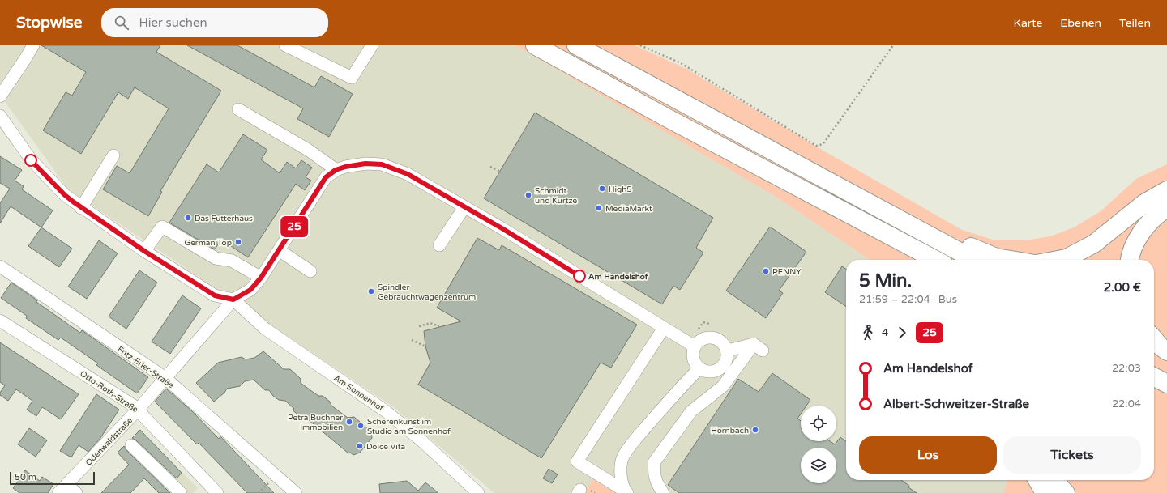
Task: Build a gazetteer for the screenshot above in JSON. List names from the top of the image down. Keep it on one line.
{"streets":{"street":["Fritz-Erler-Straße","Otto-Roth-Straße","Am Sonnenhof","Odenwaldstraße"]},"crossings":[["Fritz-Erler-Straße","Odenwaldstraße"],["Otto-Roth-Straße","Odenwaldstraße"],["Am Sonnenhof","Odenwaldstraße"]],"places":["High5","Schmidt und Kurtze","MediaMarkt","Das Futterhaus","German Top","PENNY","Am Handelshof","Spindler Gebrauchtwagenzentrum","Petra Buchner Immobilien","Scherenkunst im Studio am Sonnenhof","Hornbach","Dolce Vita"],"lines":["bus line 25"],"scale_bar":"50 m","page":{"header":"Stopwise","search":"Hier suchen","nav":["Karte","Ebenen","Teilen"],"on_map":"25","heading":["5 Min.","21:59 – 22:04 · Bus","2.00 €"],"legs":["4","25"],"list":[{"name":"Am Handelshof","value":"22:03"},{"name":"Albert-Schweitzer-Straße","value":"22:04"}],"buttons":["Los","Tickets"],"scale":"50 m"}}
